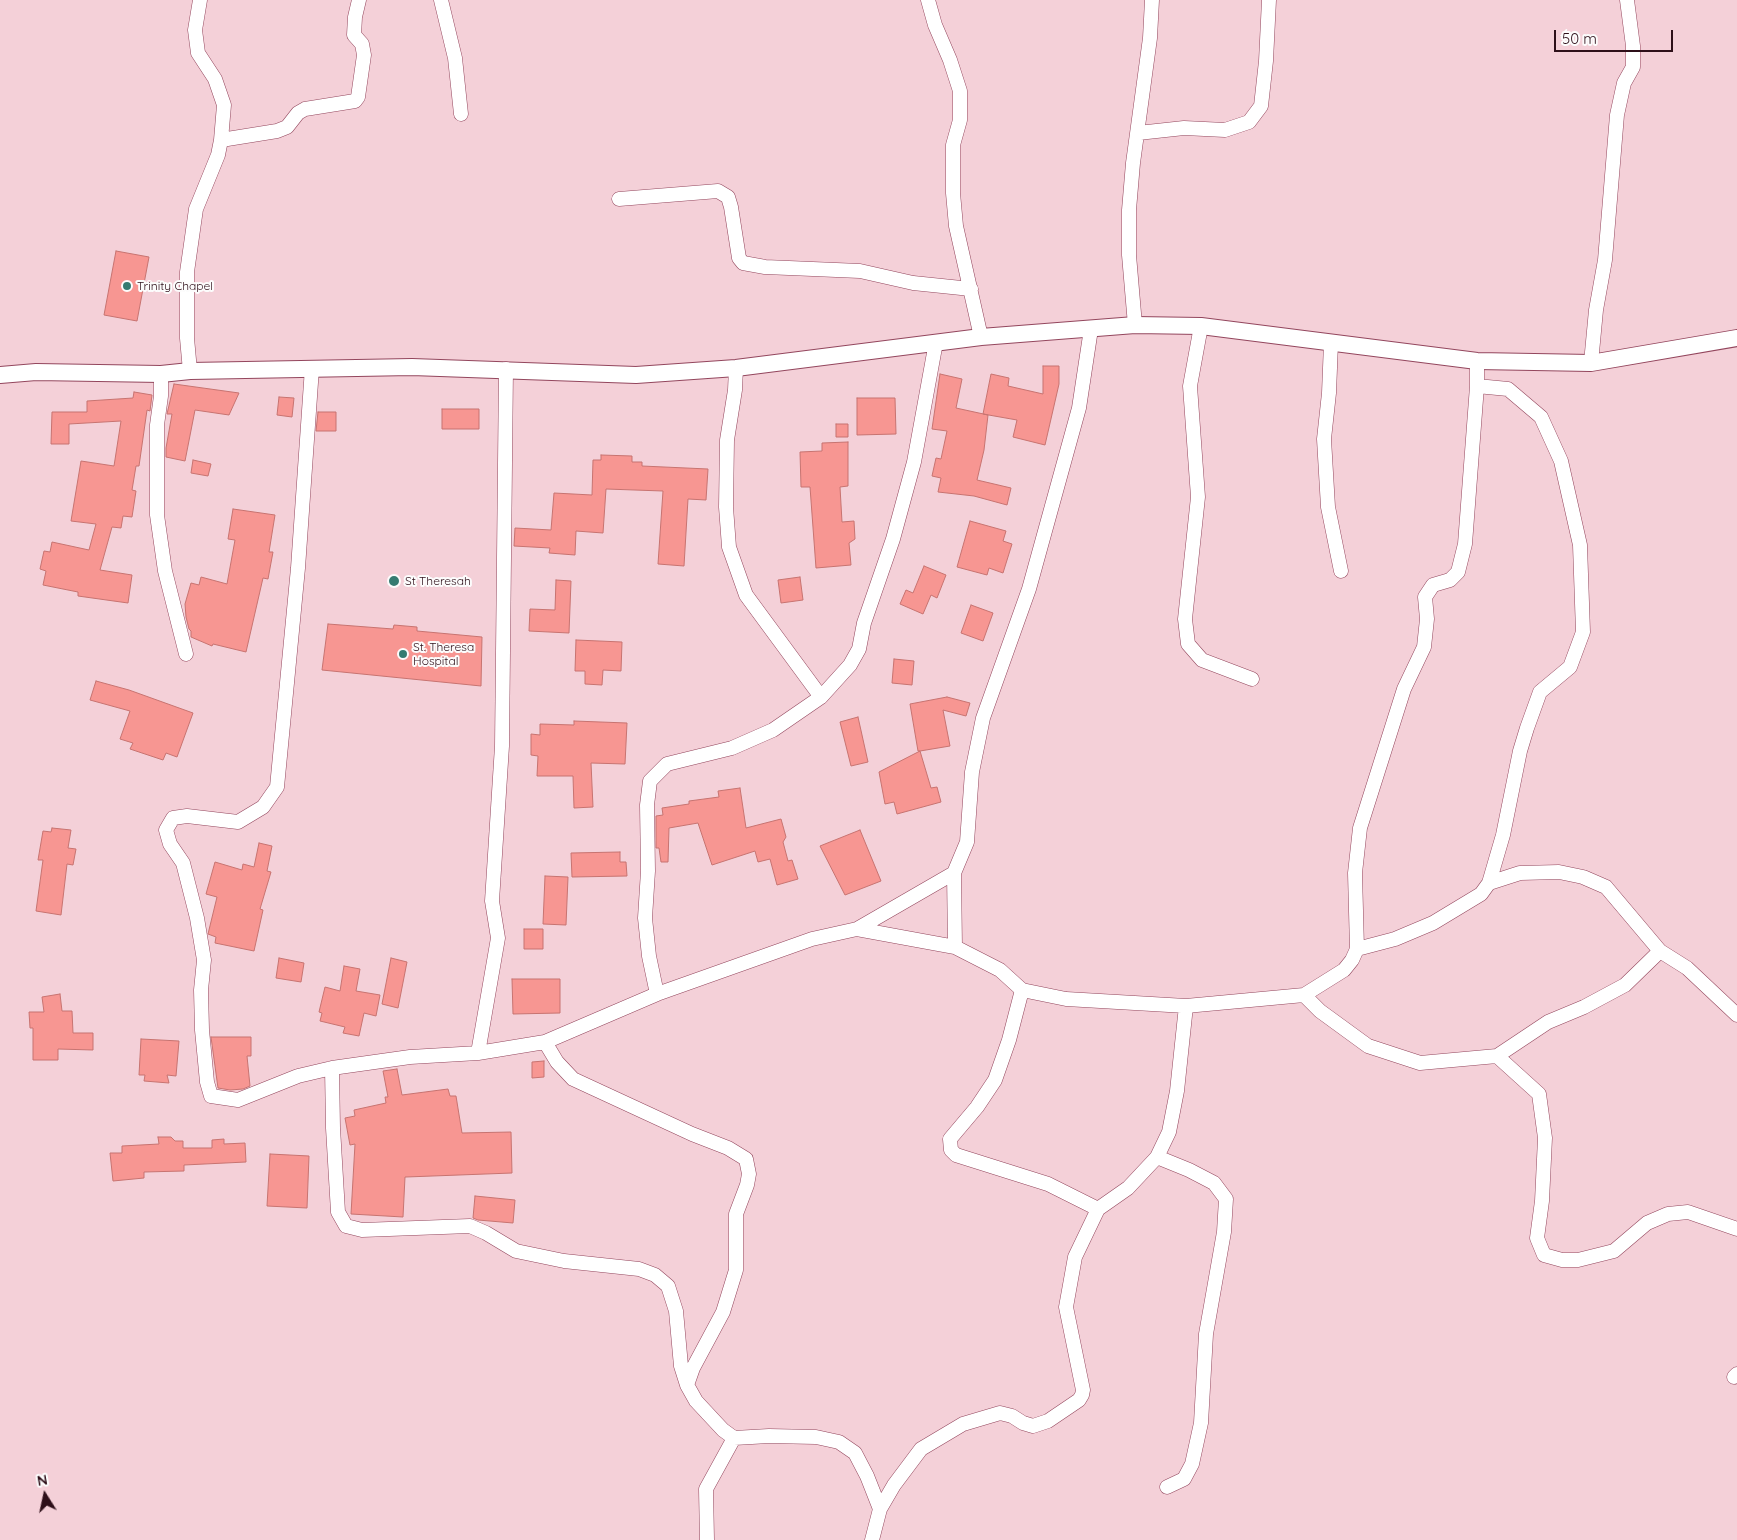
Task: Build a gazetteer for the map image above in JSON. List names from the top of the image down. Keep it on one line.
{"places":["Trinity Chapel","St Theresah","St. Theresa Hospital"],"scale_bar":"50 m","north":"top"}
